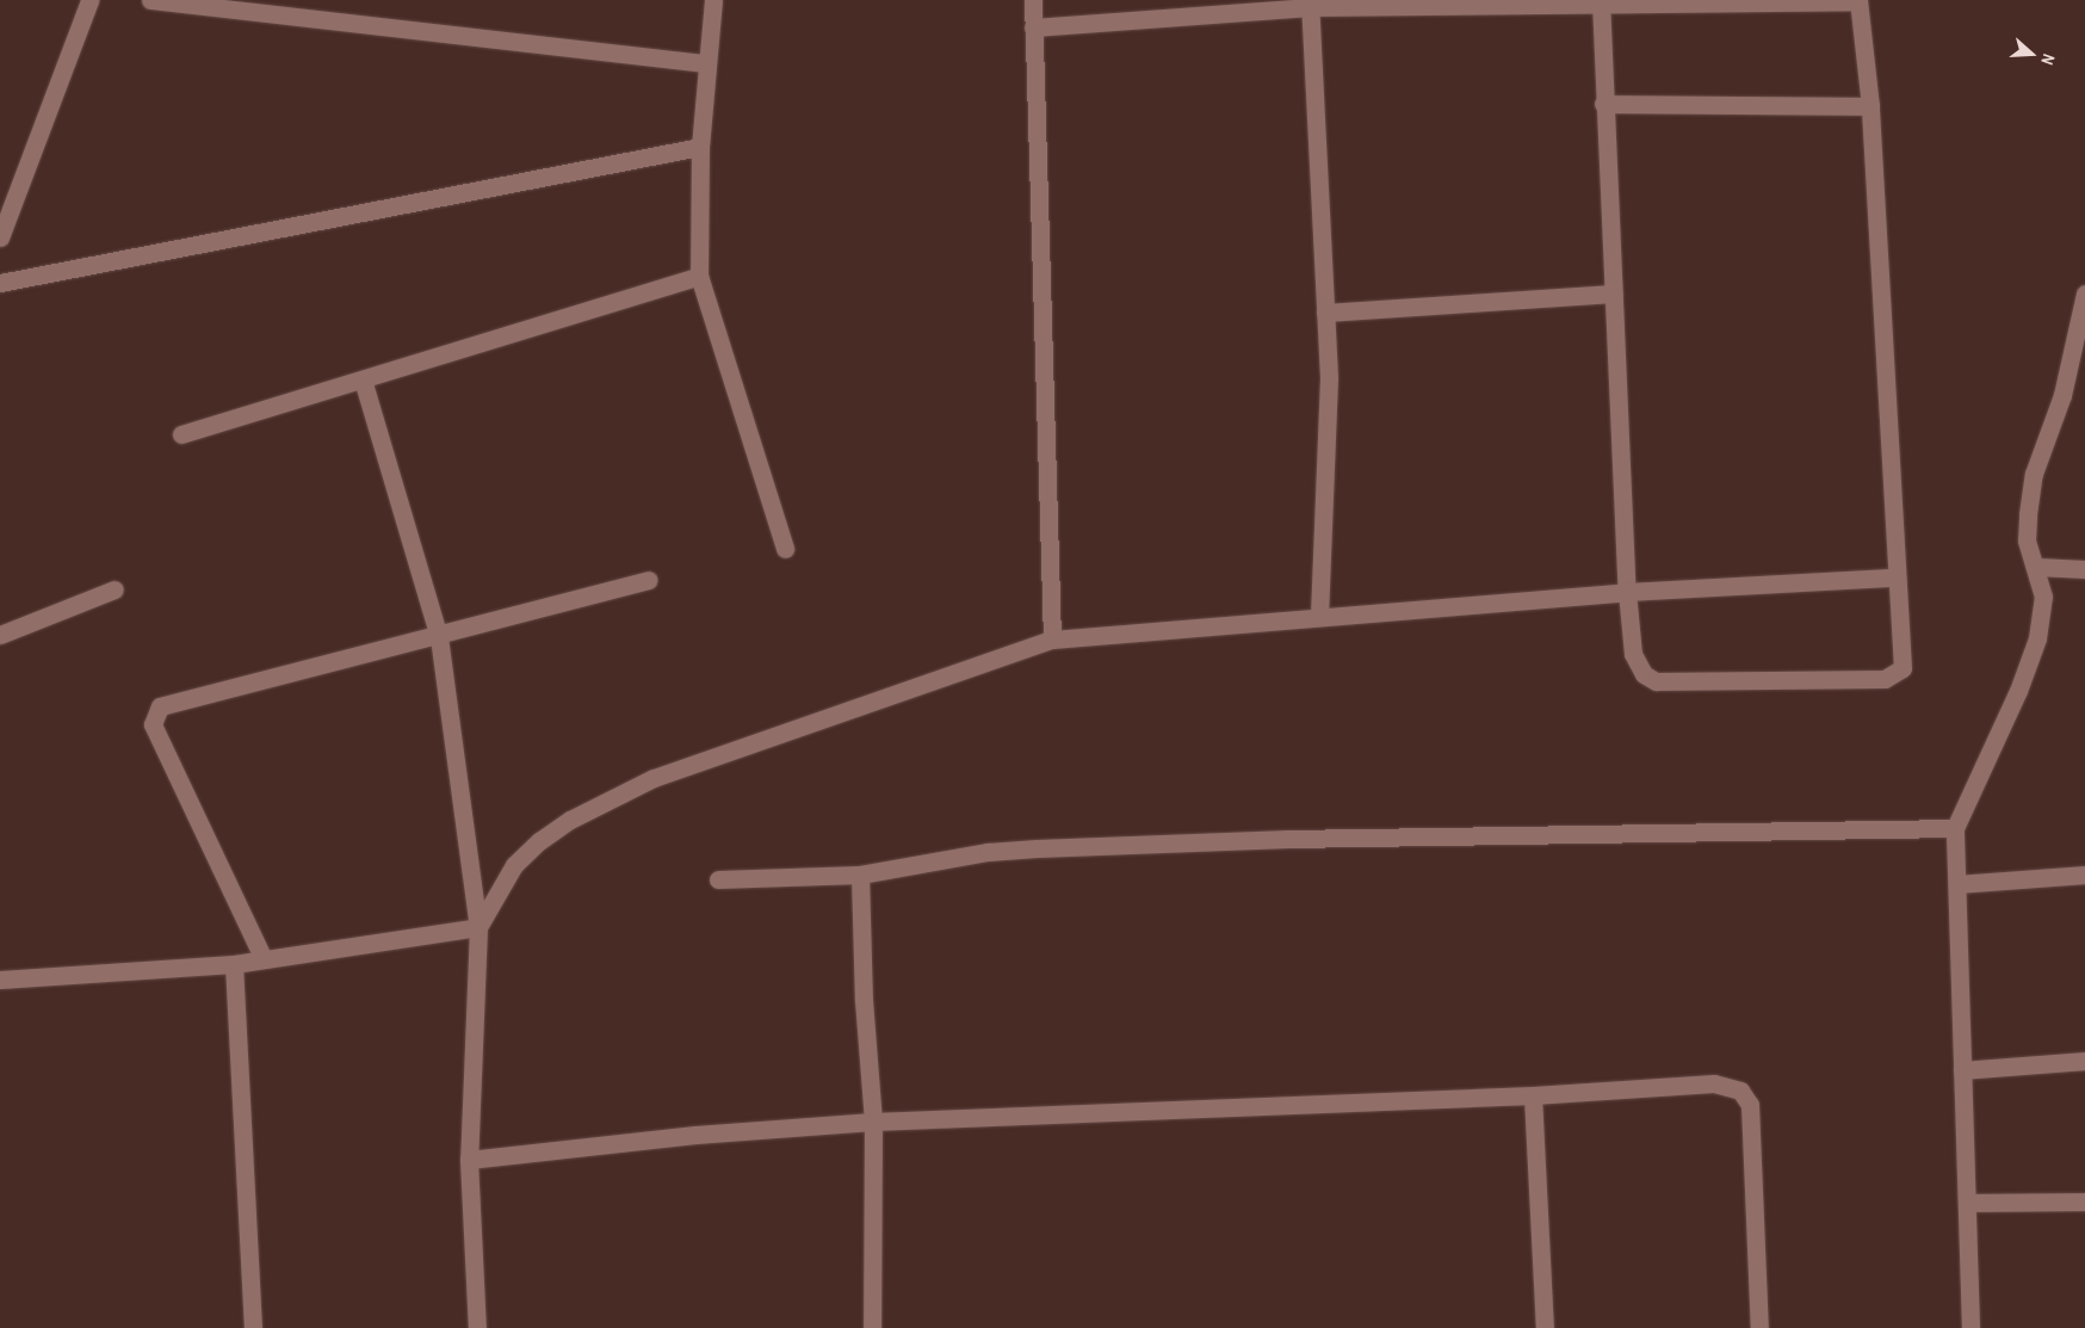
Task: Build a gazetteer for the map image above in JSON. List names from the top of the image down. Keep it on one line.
{"north":"right"}
